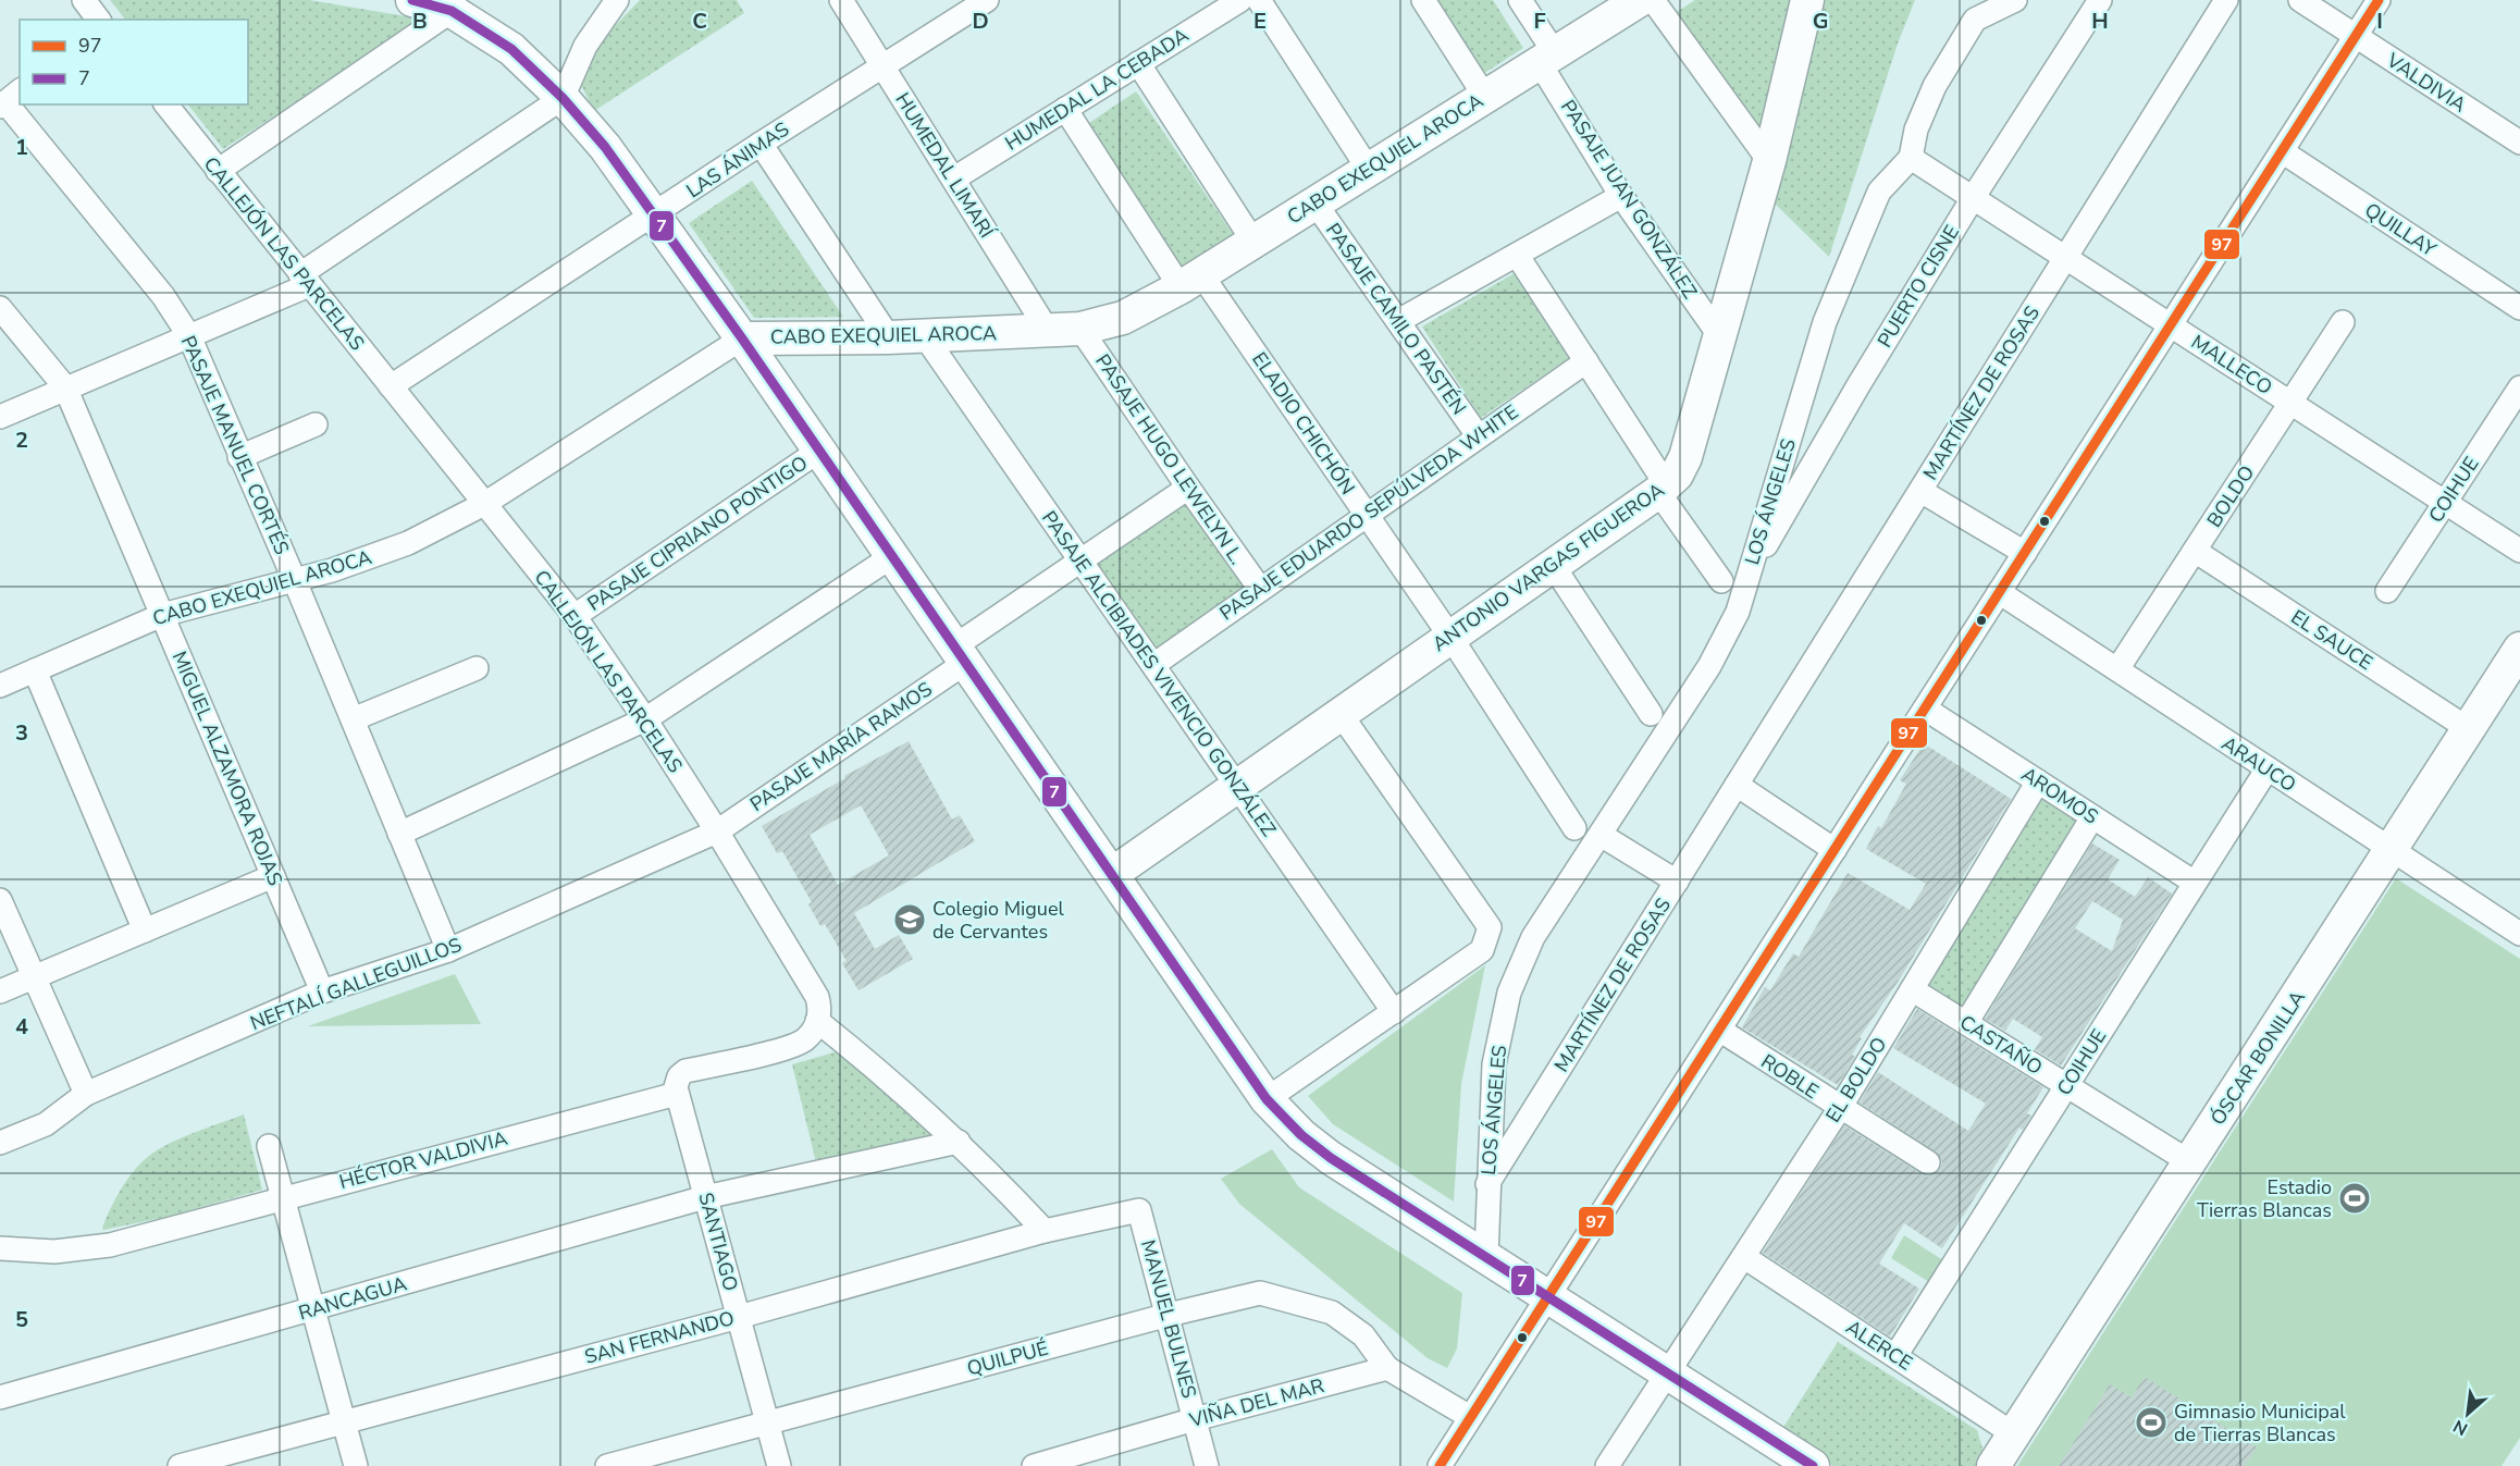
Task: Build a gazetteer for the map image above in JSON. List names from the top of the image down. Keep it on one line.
{"streets":{"street":["VALDIVIA","HUMEDAL LA CEBADA","CABO EXEQUIEL AROCA","LAS ÁNIMAS","HUMEDAL LIMARÍ","PASAJE JUAN GONZÁLEZ","QUILLAY","CALLEJÓN LAS PARCELAS","PUERTO CISNE","PASAJE CAMILO PASTÉN","MALLECO","MARTÍNEZ DE ROSAS","ELADIO CHICHÓN","PASAJE MANUEL CORTÉS","PASAJE HUGO LEWELYN L.","COIHUE","BOLDO","LOS ÁNGELES","PASAJE EDUARDO SEPÚLVEDA WHITE","PASAJE CIPRIANO PONTIGO","ANTONIO VARGAS FIGUEROA","EL SAUCE","PASAJE ALCIBIADES VIVENCIO GONZÁLEZ","PASAJE MARÍA RAMOS","ARAUCO","MIGUEL ALZAMORA ROJAS","AROMOS","NEFTALÍ GALLEGUILLOS","CASTAÑO","ÓSCAR BONILLA","ROBLE","EL BOLDO","HÉCTOR VALDIVIA","SANTIAGO","RANCAGUA","MANUEL BULNES","SAN FERNANDO","ALERCE","QUILPUÉ","VIÑA DEL MAR"]},"crossings":[["HUMEDAL LA CEBADA","HUMEDAL LIMARÍ"],["HUMEDAL LA CEBADA","ELADIO CHICHÓN"],["CABO EXEQUIEL AROCA","HUMEDAL LIMARÍ"],["CABO EXEQUIEL AROCA","PASAJE JUAN GONZÁLEZ"],["CABO EXEQUIEL AROCA","CALLEJÓN LAS PARCELAS"],["CABO EXEQUIEL AROCA","PASAJE CAMILO PASTÉN"],["CABO EXEQUIEL AROCA","ELADIO CHICHÓN"],["CABO EXEQUIEL AROCA","PASAJE MANUEL CORTÉS"],["CABO EXEQUIEL AROCA","PASAJE HUGO LEWELYN L."],["CABO EXEQUIEL AROCA","PASAJE ALCIBIADES VIVENCIO GONZÁLEZ"],["CABO EXEQUIEL AROCA","MIGUEL ALZAMORA ROJAS"],["LAS ÁNIMAS","HUMEDAL LIMARÍ"],["LAS ÁNIMAS","CALLEJÓN LAS PARCELAS"],["PASAJE JUAN GONZÁLEZ","ANTONIO VARGAS FIGUEROA"],["CALLEJÓN LAS PARCELAS","PASAJE CIPRIANO PONTIGO"],["CALLEJÓN LAS PARCELAS","PASAJE MARÍA RAMOS"],["CALLEJÓN LAS PARCELAS","NEFTALÍ GALLEGUILLOS"],["PUERTO CISNE","MALLECO"],["PUERTO CISNE","LOS ÁNGELES"],["PASAJE CAMILO PASTÉN","PASAJE EDUARDO SEPÚLVEDA WHITE"],["MALLECO","MARTÍNEZ DE ROSAS"],["MALLECO","COIHUE"],["MALLECO","BOLDO"],["MALLECO","LOS ÁNGELES"],["MARTÍNEZ DE ROSAS","LOS ÁNGELES"],["ELADIO CHICHÓN","PASAJE EDUARDO SEPÚLVEDA WHITE"],["ELADIO CHICHÓN","ANTONIO VARGAS FIGUEROA"],["PASAJE MANUEL CORTÉS","NEFTALÍ GALLEGUILLOS"],["PASAJE HUGO LEWELYN L.","PASAJE EDUARDO SEPÚLVEDA WHITE"],["PASAJE HUGO LEWELYN L.","PASAJE MARÍA RAMOS"],["COIHUE","ARAUCO"],["COIHUE","AROMOS"],["COIHUE","CASTAÑO"],["COIHUE","ALERCE"],["BOLDO","EL SAUCE"],["BOLDO","ARAUCO"],["PASAJE EDUARDO SEPÚLVEDA WHITE","PASAJE ALCIBIADES VIVENCIO GONZÁLEZ"],["ANTONIO VARGAS FIGUEROA","PASAJE ALCIBIADES VIVENCIO GONZÁLEZ"],["EL SAUCE","ÓSCAR BONILLA"],["PASAJE ALCIBIADES VIVENCIO GONZÁLEZ","PASAJE MARÍA RAMOS"],["PASAJE MARÍA RAMOS","NEFTALÍ GALLEGUILLOS"],["ARAUCO","ÓSCAR BONILLA"],["MIGUEL ALZAMORA ROJAS","NEFTALÍ GALLEGUILLOS"],["AROMOS","EL BOLDO"],["CASTAÑO","ÓSCAR BONILLA"],["CASTAÑO","EL BOLDO"],["ÓSCAR BONILLA","ALERCE"],["ROBLE","EL BOLDO"],["EL BOLDO","ALERCE"],["HÉCTOR VALDIVIA","SANTIAGO"],["SANTIAGO","RANCAGUA"],["SANTIAGO","SAN FERNANDO"],["SANTIAGO","QUILPUÉ"],["MANUEL BULNES","SAN FERNANDO"],["MANUEL BULNES","QUILPUÉ"],["MANUEL BULNES","VIÑA DEL MAR"],["QUILPUÉ","VIÑA DEL MAR"]],"places":{"school or university":["Colegio Miguel de Cervantes"],"sports":["Estadio Tierras Blancas","Gimnasio Municipal de Tierras Blancas"]},"lines":["transit line 97","transit line 7"],"legend":["97","7"],"north":"bottom left","grid":{"columns":["B","C","D","E","F","G","H","I"],"rows":["1","2","3","4","5"]}}
